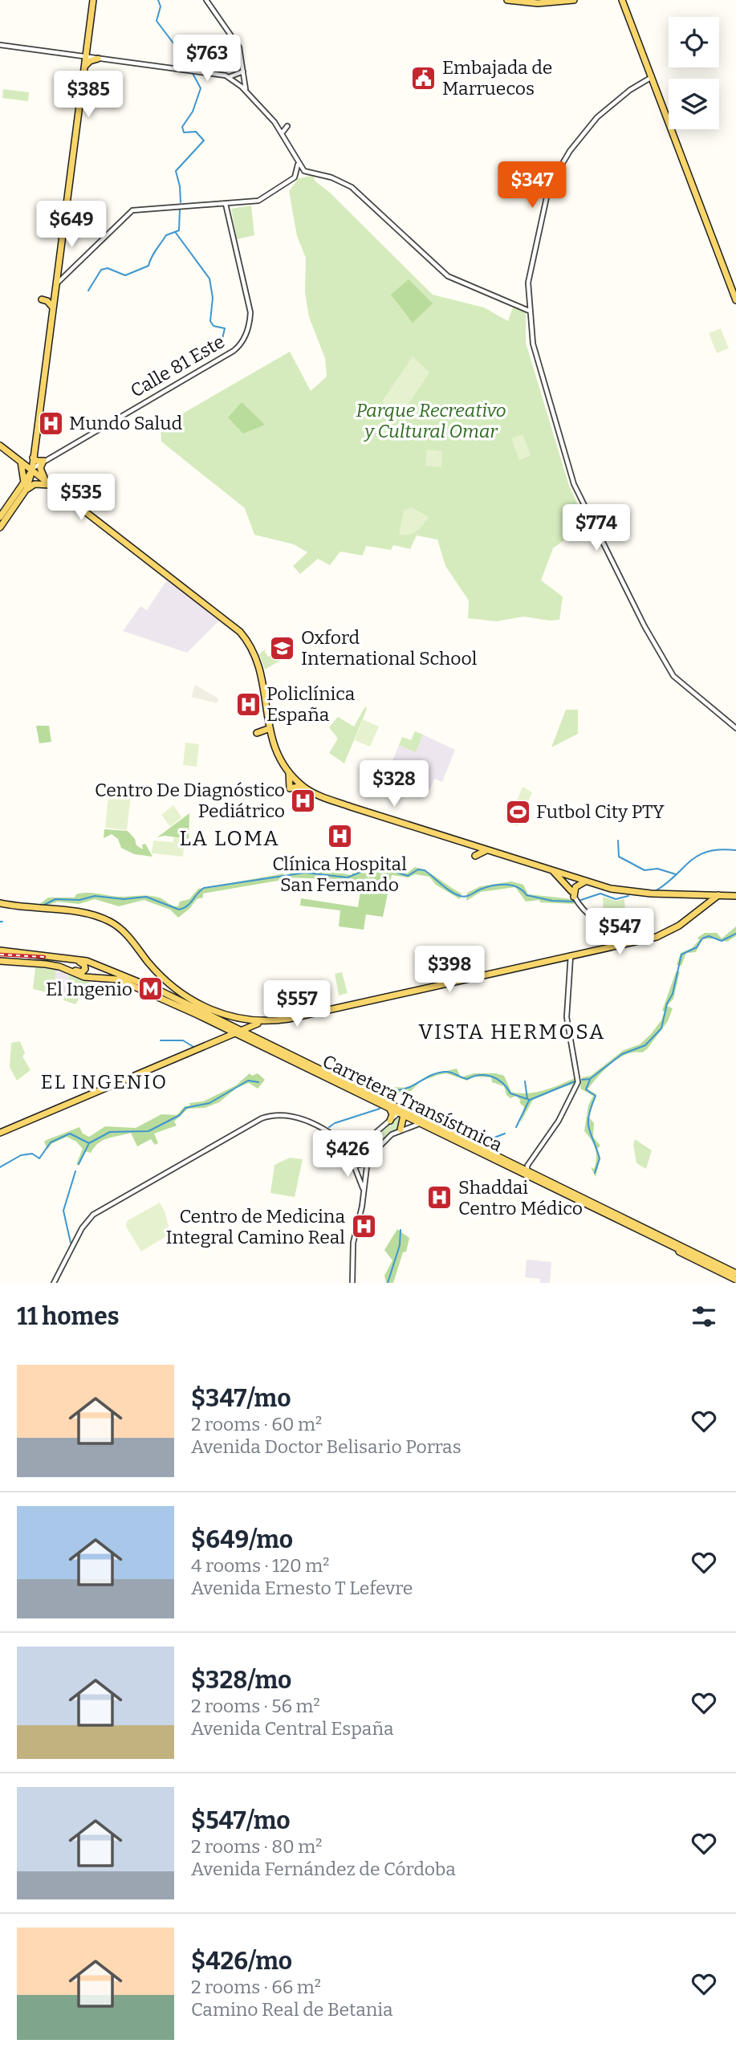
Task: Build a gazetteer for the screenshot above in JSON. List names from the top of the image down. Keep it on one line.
{"streets":{"main road":["Carretera Transístmica"],"street":["Calle 81 Este"]},"districts":["LA LOMA","VISTA HERMOSA","EL INGENIO"],"parks":["Parque Recreativo y Cultural Omar"],"places":{"public building":["Embajada de Marruecos"],"hospital":["Mundo Salud","Policlínica España","Centro De Diagnóstico Pediátrico","Clínica Hospital San Fernando","Shaddai Centro Médico","Centro de Medicina Integral Camino Real"],"school or university":["Oxford International School"],"sports":["Futbol City PTY"],"metro station":["El Ingenio"]},"page":{"price":["$763","$385","$347","$649","$535","$774","$328","$547","$398","$557","$426"],"heading":"11 homes","list":[{"name":"$347/mo","note":"2 rooms · 60 m² · Avenida Doctor Belisario Porras"},{"name":"$649/mo","note":"4 rooms · 120 m² · Avenida Ernesto T Lefevre"},{"name":"$328/mo","note":"2 rooms · 56 m² · Avenida Central España"},{"name":"$547/mo","note":"2 rooms · 80 m² · Avenida Fernández de Córdoba"},{"name":"$426/mo","note":"2 rooms · 66 m² · Camino Real de Betania"}]}}
